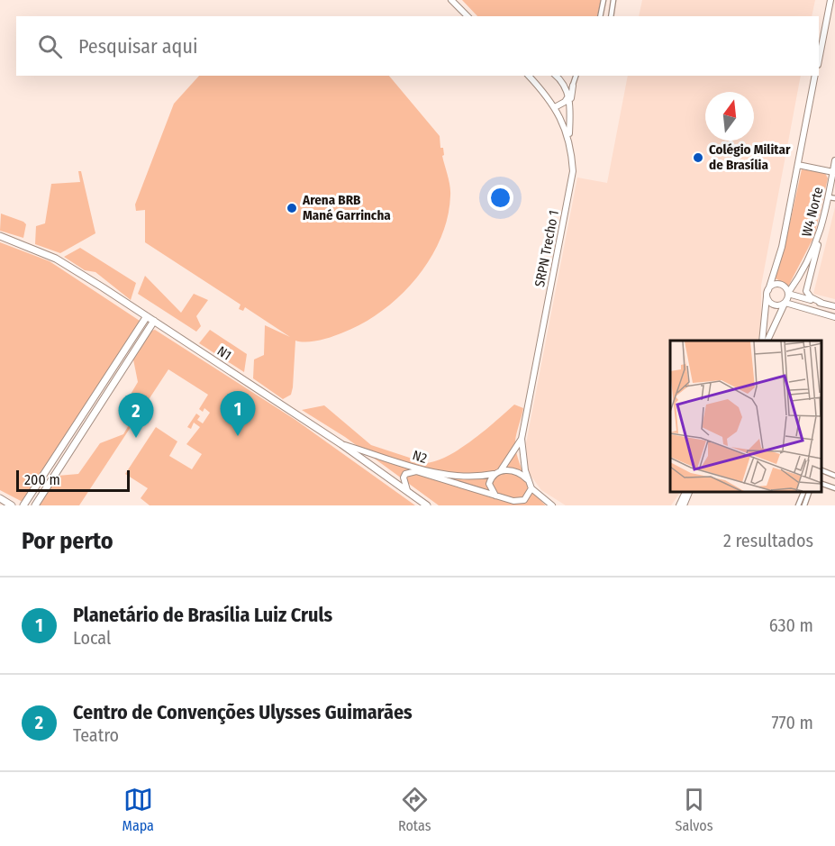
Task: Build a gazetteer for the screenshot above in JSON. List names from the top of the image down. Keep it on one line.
{"streets":{"highway":["N1"],"main road":["W4 Norte","SRPN Trecho 1","N2"]},"crossings":[["SRPN Trecho 1","N2"],["N1","N2"]],"places":["Colégio Militar de Brasília","Arena BRB Mané Garrincha"],"scale_bar":"200 m","north":"top","page":{"search":"Pesquisar aqui","pins":["1","2"],"scale":"200 m","heading":["Por perto","2 resultados"],"list":[{"mark":"1","name":"Planetário de Brasília Luiz Cruls","note":"Local","value":"630 m"},{"mark":"2","name":"Centro de Convenções Ulysses Guimarães","note":"Teatro","value":"770 m"}],"nav":["Mapa","Rotas","Salvos"]}}
